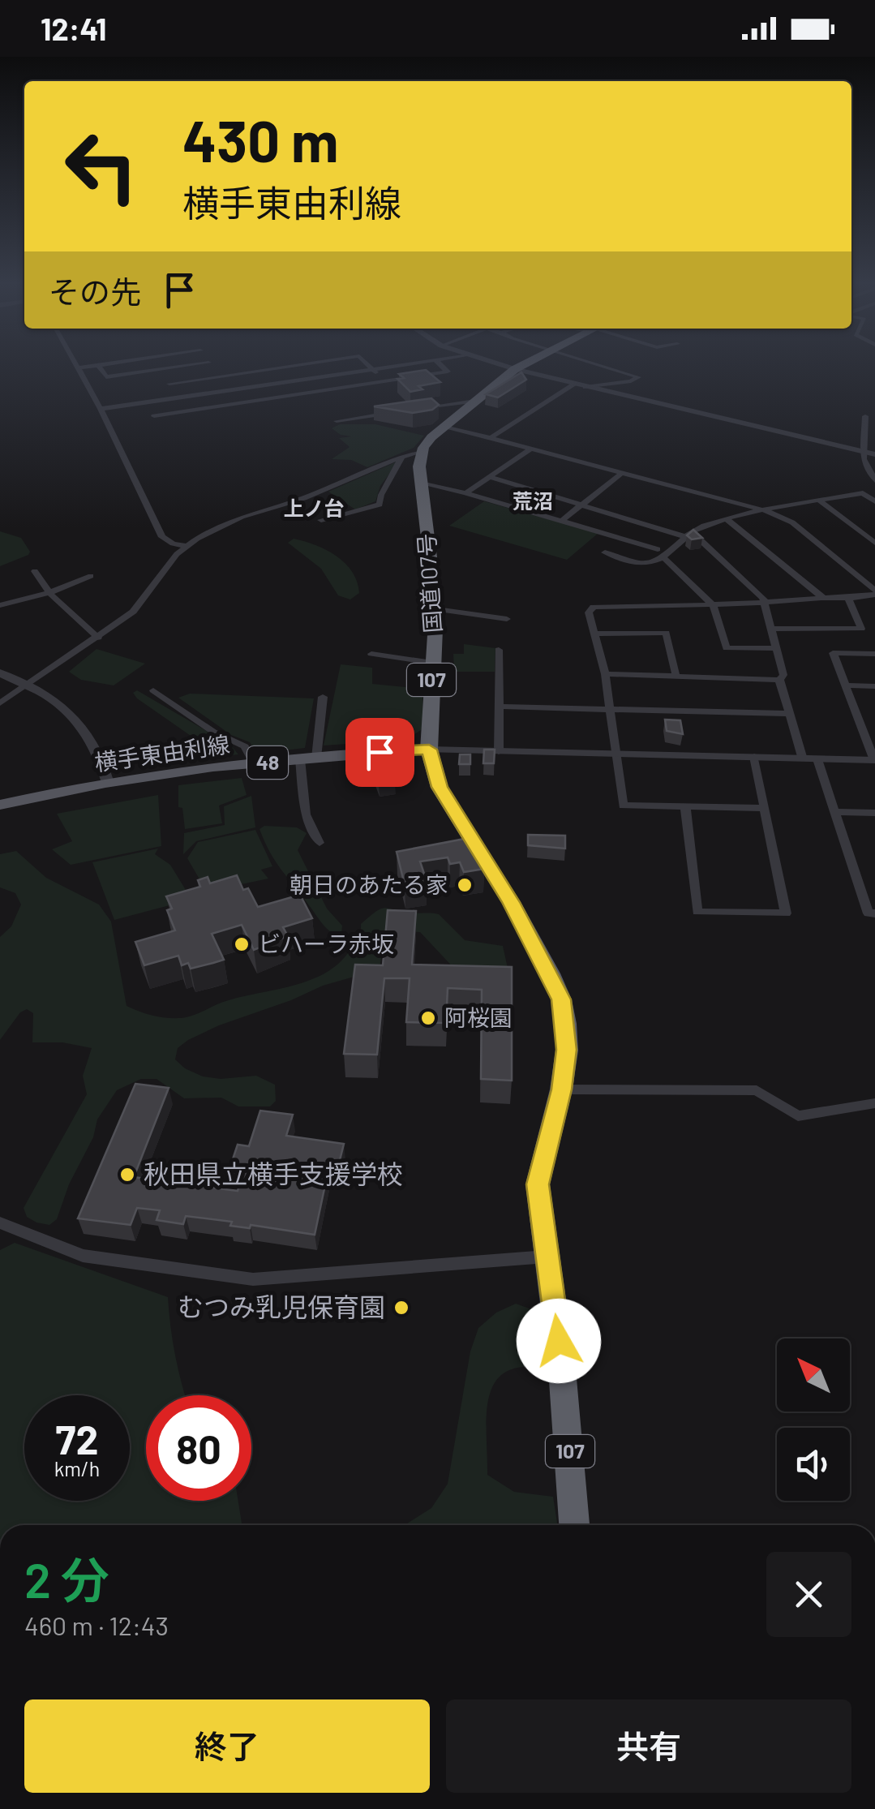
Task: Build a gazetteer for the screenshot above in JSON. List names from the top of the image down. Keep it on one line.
{"streets":{"highway":["国道107号","107"],"main road":["横手東由利線","48"]},"crossings":[["国道107号","横手東由利線"]],"districts":["荒沼","上ノ台"],"places":["朝日のあたる家","ビハーラ赤坂","阿桜園","秋田県立横手支援学校","むつみ乳児保育園"],"north":"top left","page":{"status":"12:41","turn":["430 m","横手東由利線"],"then":"その先","speed":"72 km/h","limit":"80","heading":["2 分","460 m · 12:43"],"buttons":["終了","共有"]}}
